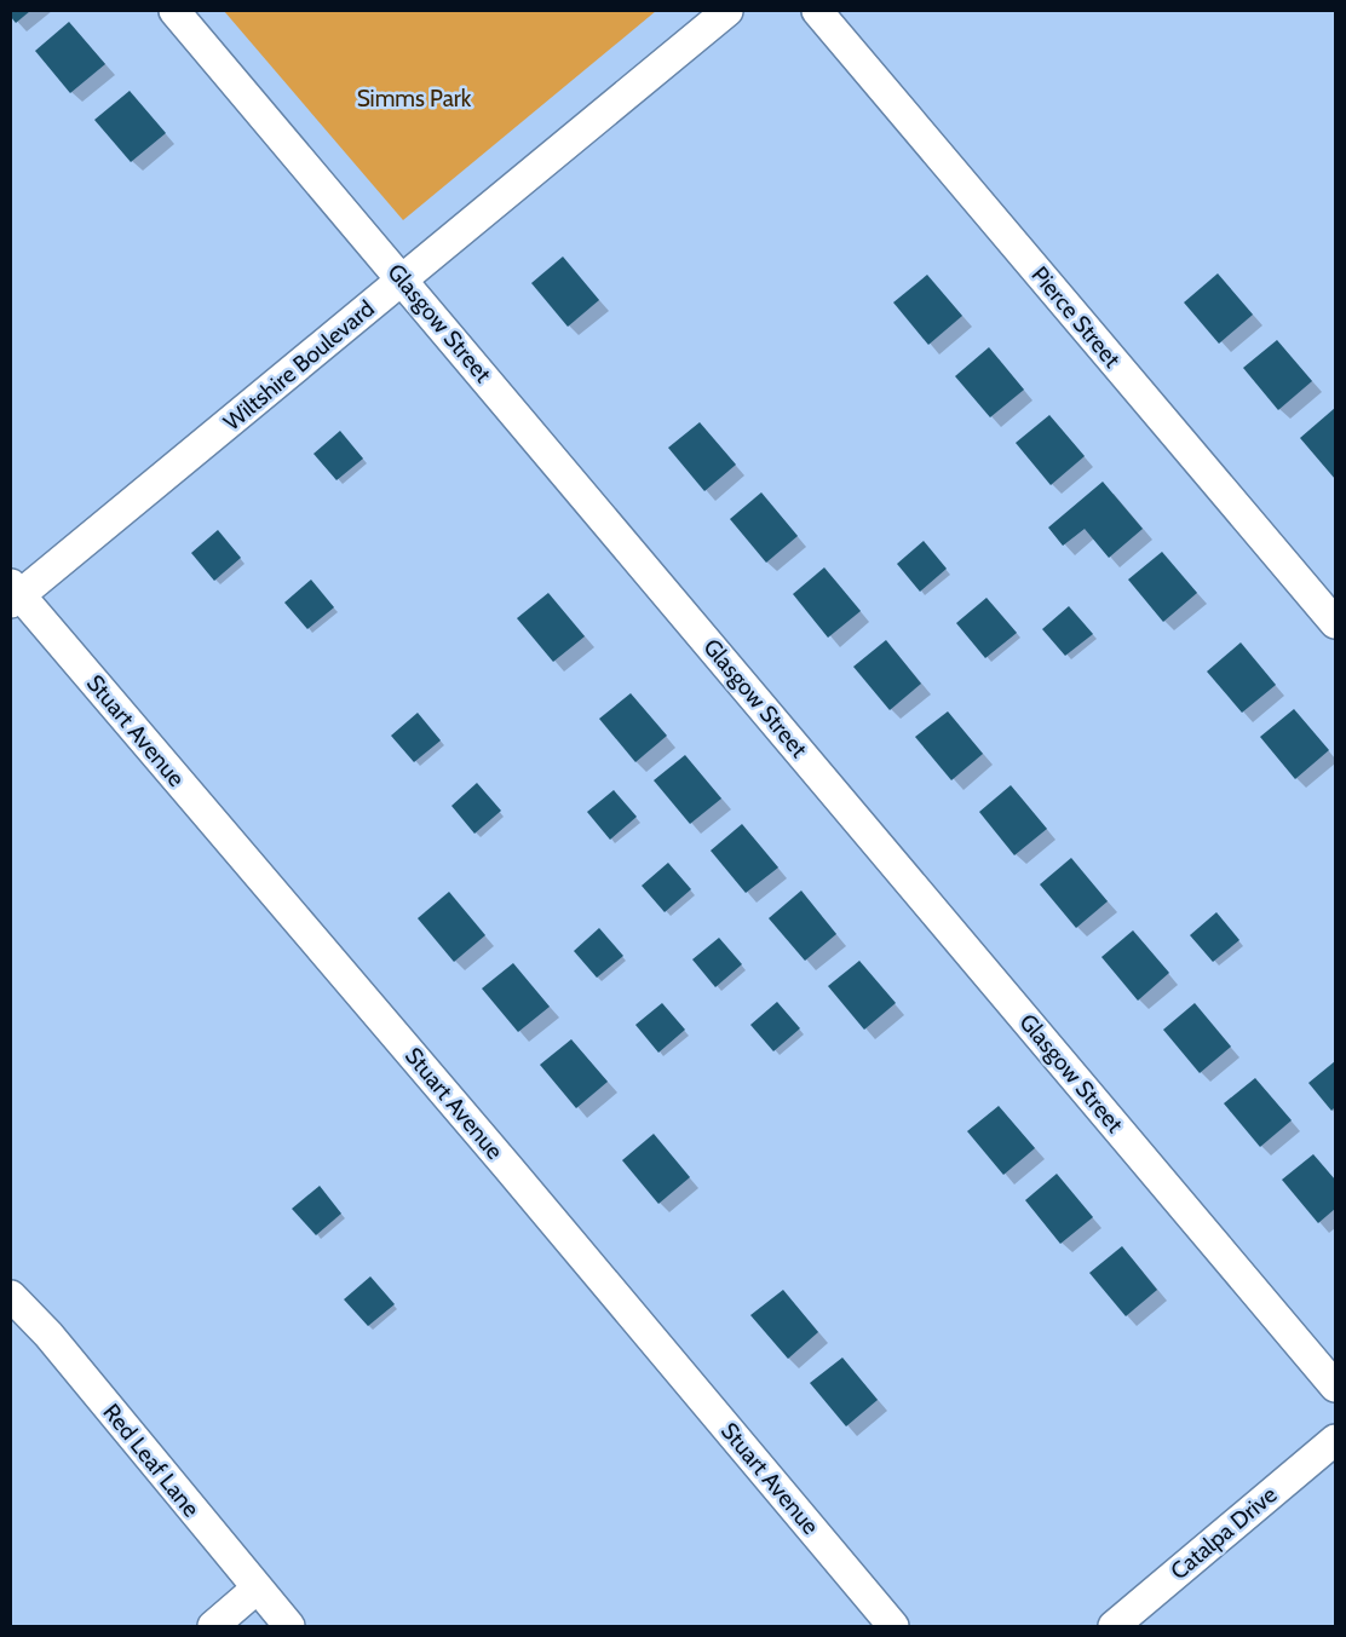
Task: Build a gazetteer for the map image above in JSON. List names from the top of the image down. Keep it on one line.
{"streets":{"street":["Pierce Street","Glasgow Street","Wiltshire Boulevard","Stuart Avenue","Red Leaf Lane","Catalpa Drive"]},"crossings":[["Glasgow Street","Wiltshire Boulevard"],["Wiltshire Boulevard","Stuart Avenue"]],"parks":["Simms Park"]}
